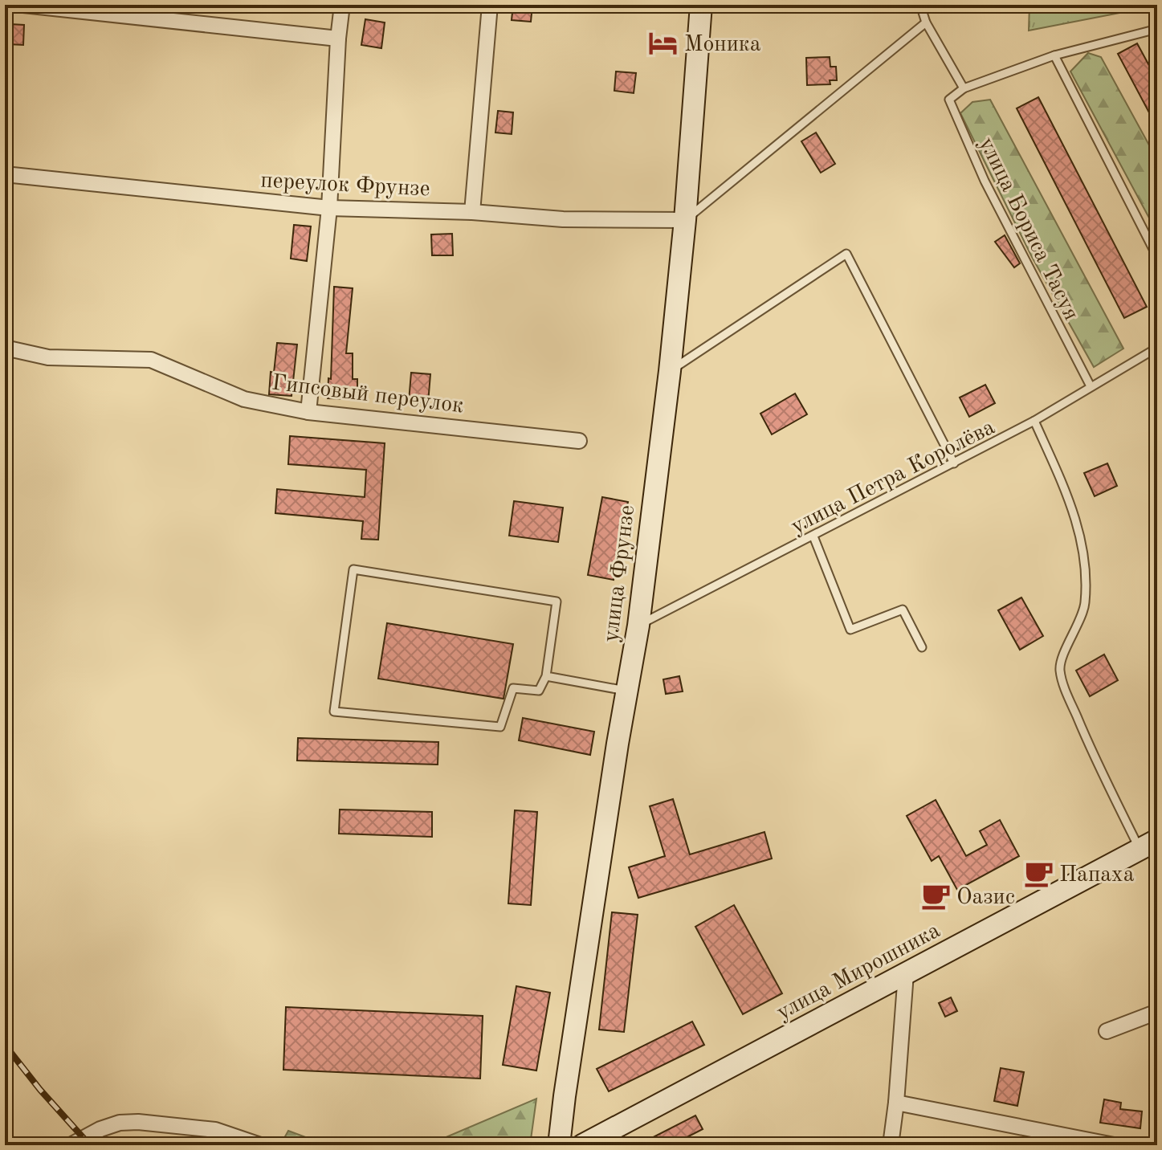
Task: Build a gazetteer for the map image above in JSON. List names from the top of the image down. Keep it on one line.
{"streets":{"main road":["улица Фрунзе","улица Мирошника"],"street":["переулок Фрунзе","Гипсовый переулок"],"lane":["улица Бориса Тасуя","улица Петра Королёва"]},"crossings":[["переулок Фрунзе","улица Фрунзе"],["улица Бориса Тасуя","улица Петра Королёва"],["улица Петра Королёва","улица Фрунзе"]],"places":{"hotel":["Моника"],"cafe":["Папаха","Оазис"]}}
